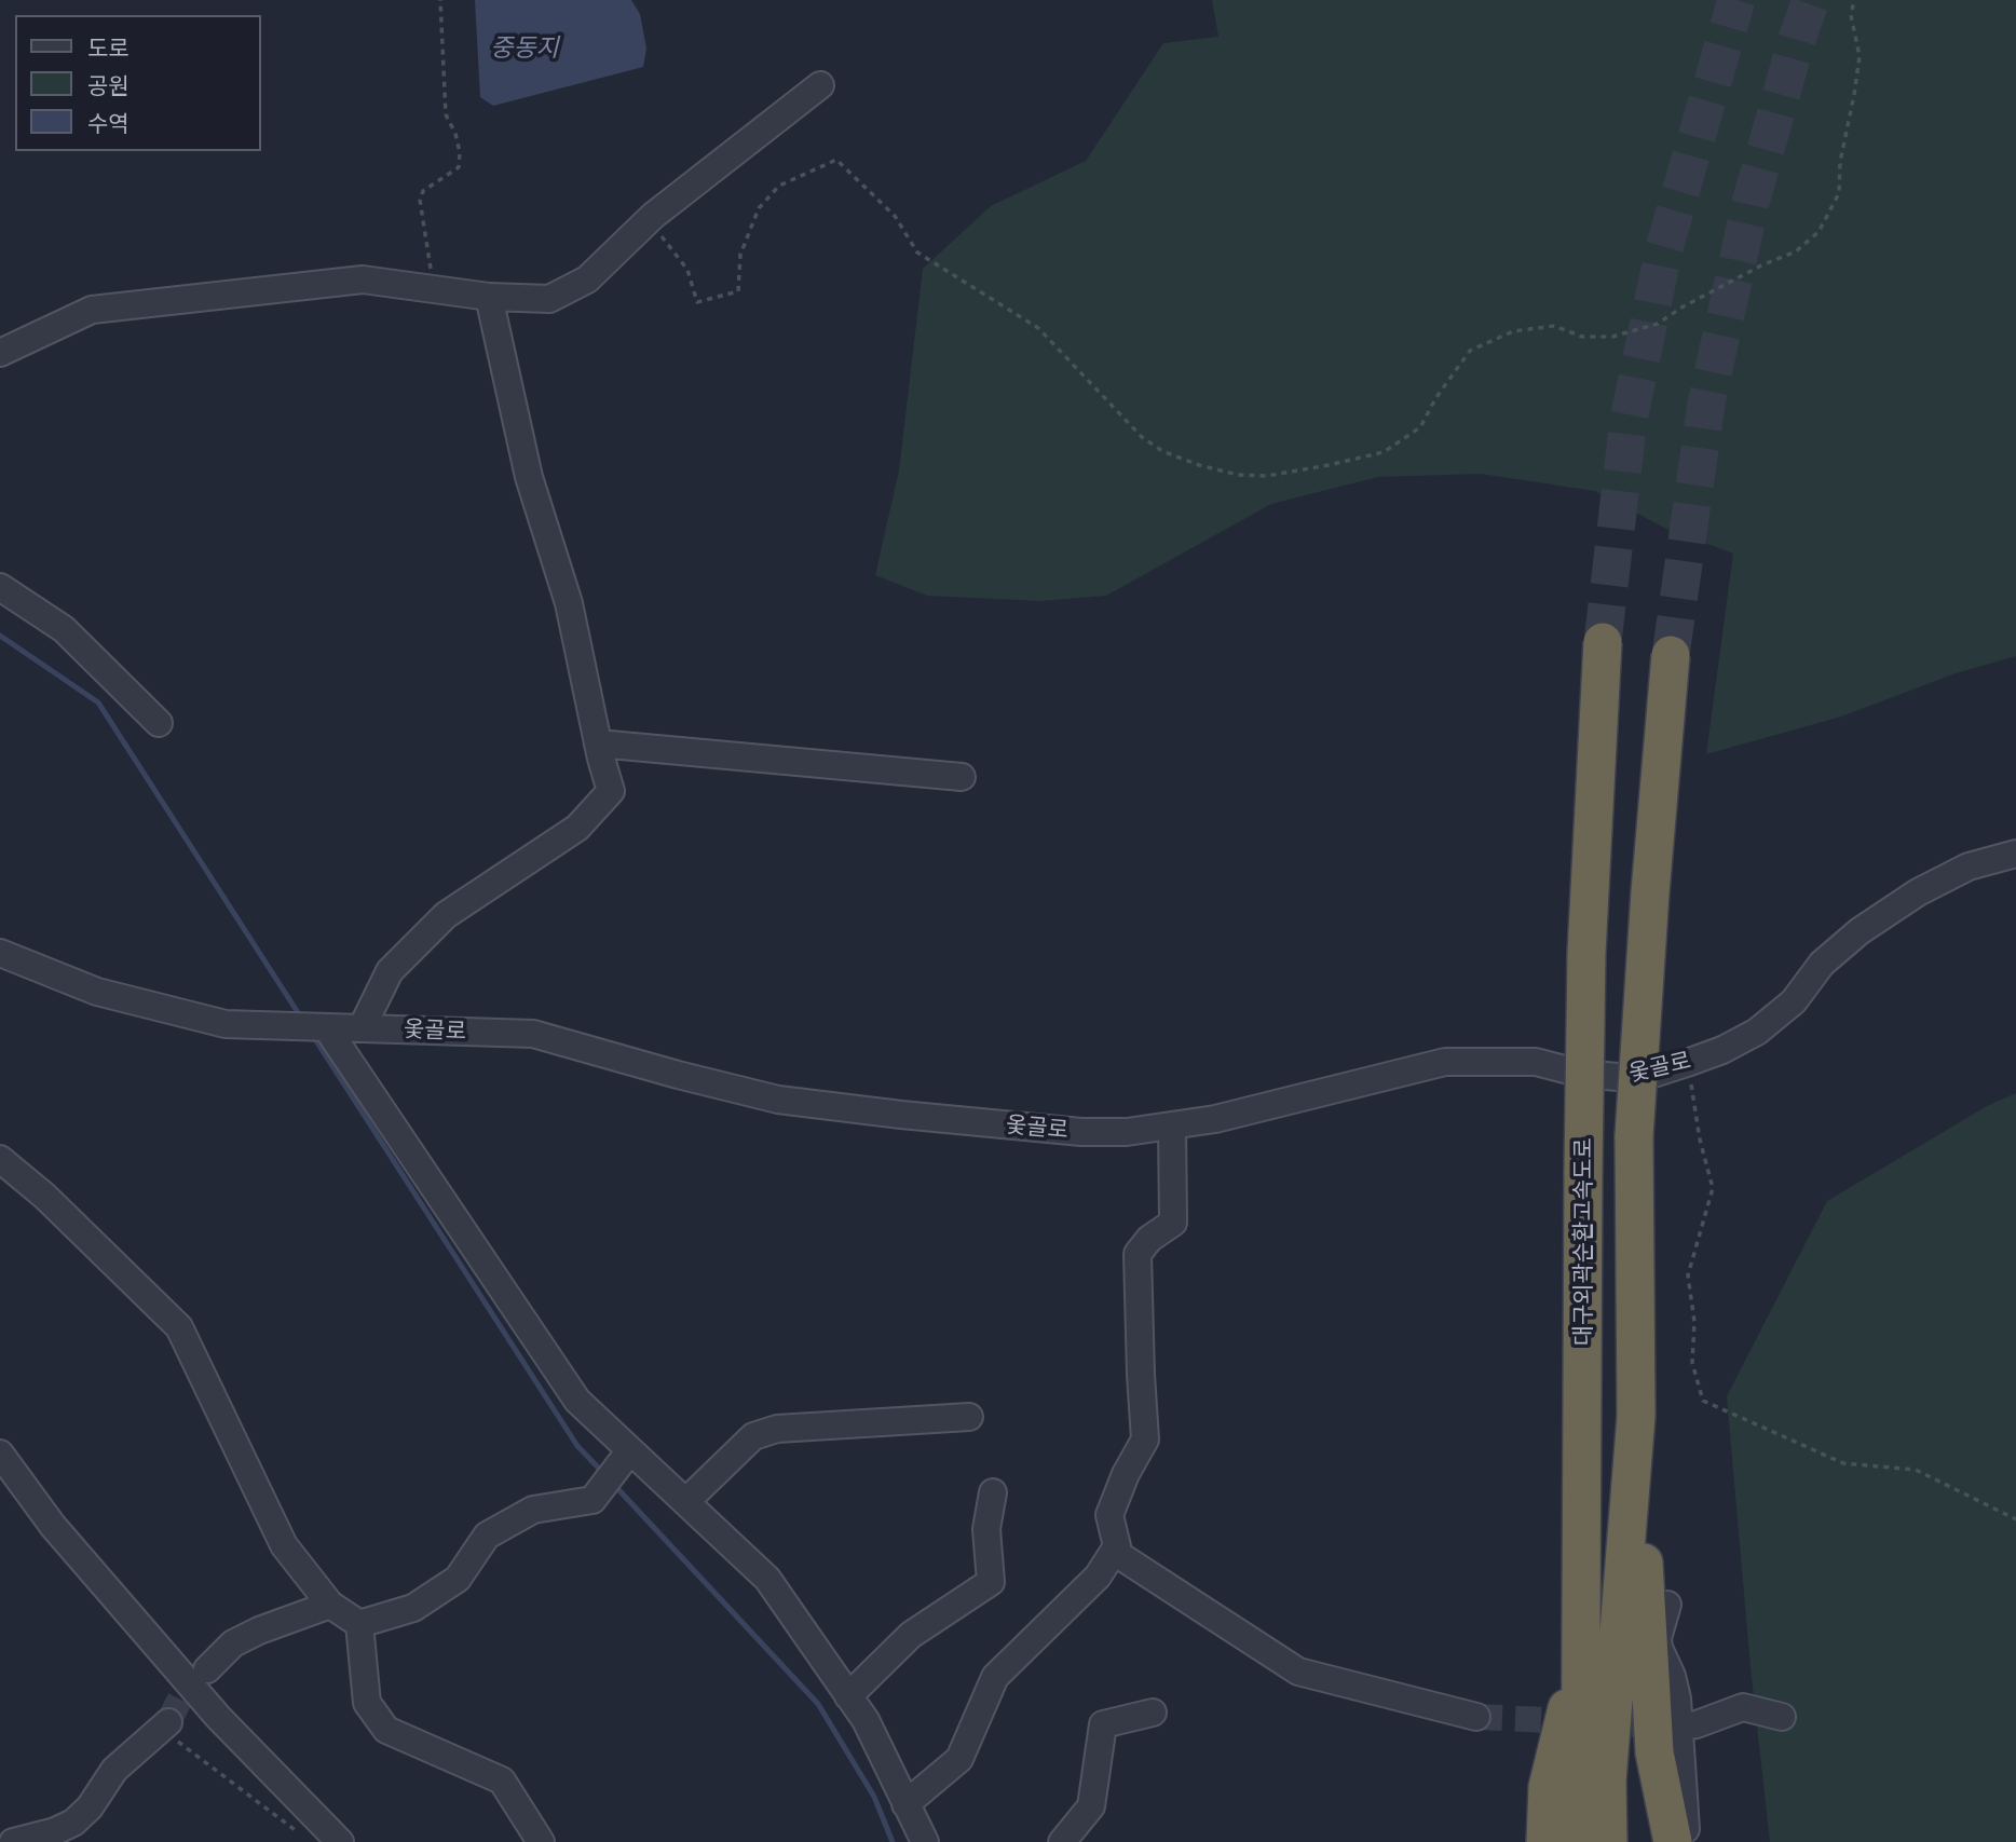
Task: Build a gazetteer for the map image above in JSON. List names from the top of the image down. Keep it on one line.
{"streets":{"highway":["대구외곽순환고속도로"],"street":["옻골로"]},"water":["중동지"],"legend":["도로","공원","수역"]}
